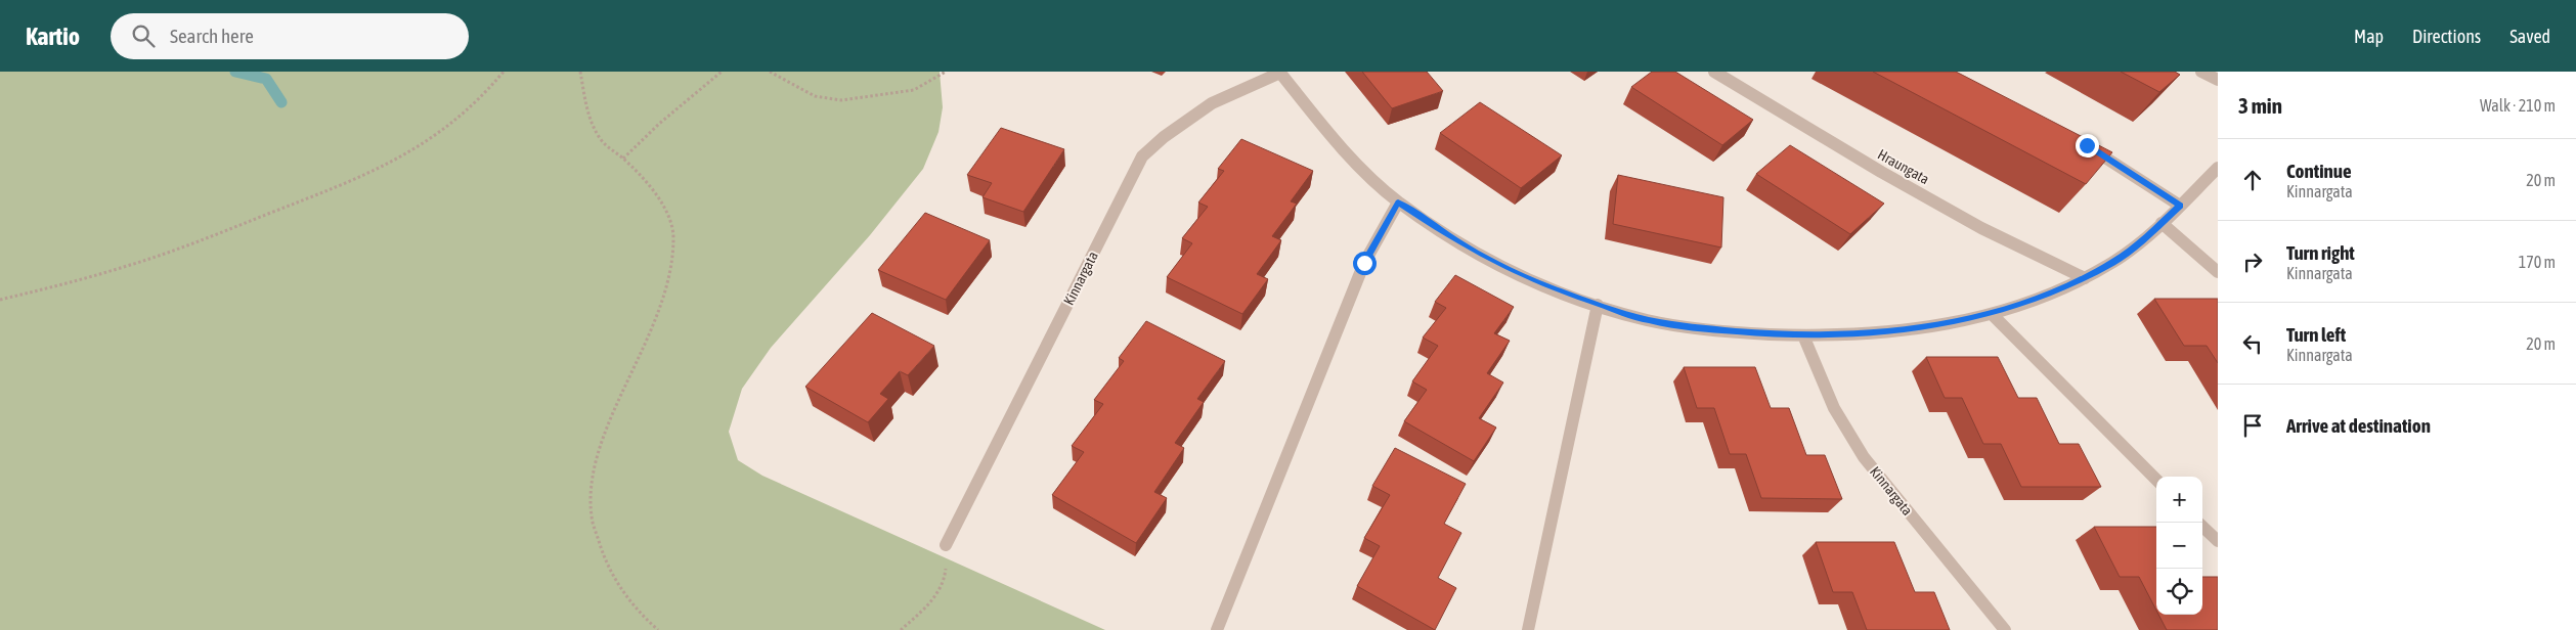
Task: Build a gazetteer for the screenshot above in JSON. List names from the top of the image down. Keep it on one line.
{"streets":{"street":["Hraungata","Kinnargata"]},"crossings":[["Hraungata","Kinnargata"]],"page":{"header":"Kartio","search":"Search here","nav":["Map","Directions","Saved"],"heading":["3 min","Walk · 210 m"],"list":[["Continue","Kinnargata","20 m"],["Turn right","Kinnargata","170 m"],["Turn left","Kinnargata","20 m"],"Arrive at destination"],"map_buttons":["+","−"]}}
